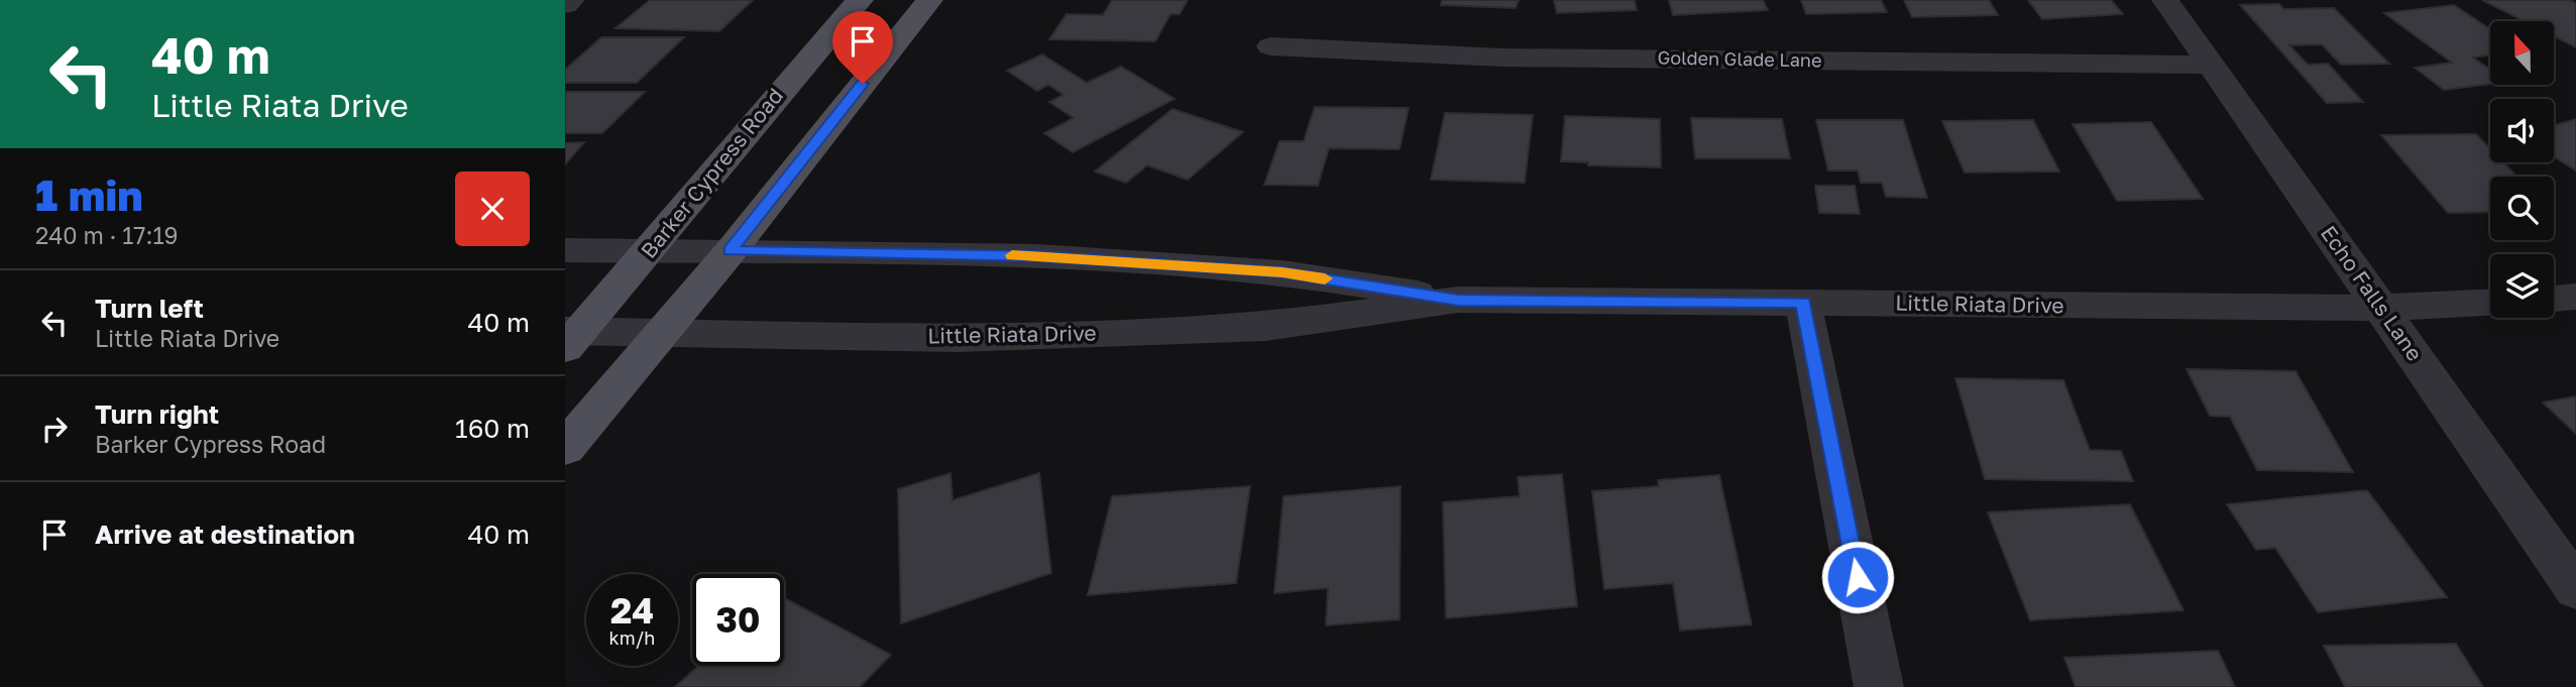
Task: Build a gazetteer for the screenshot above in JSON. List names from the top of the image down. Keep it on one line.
{"streets":{"main road":["Barker Cypress Road"],"street":["Golden Glade Lane","Echo Falls Lane","Little Riata Drive"]},"crossings":[["Golden Glade Lane","Echo Falls Lane"],["Barker Cypress Road","Little Riata Drive"],["Echo Falls Lane","Little Riata Drive"]],"north":"top","page":{"turn":["40 m","Little Riata Drive"],"heading":["1 min","240 m · 17:19"],"list":[{"name":"Turn left","note":"Little Riata Drive","value":"40 m"},{"name":"Turn right","note":"Barker Cypress Road","value":"160 m"},{"name":"Arrive at destination","value":"40 m"}],"speed":"24 km/h","limit":"30"}}
